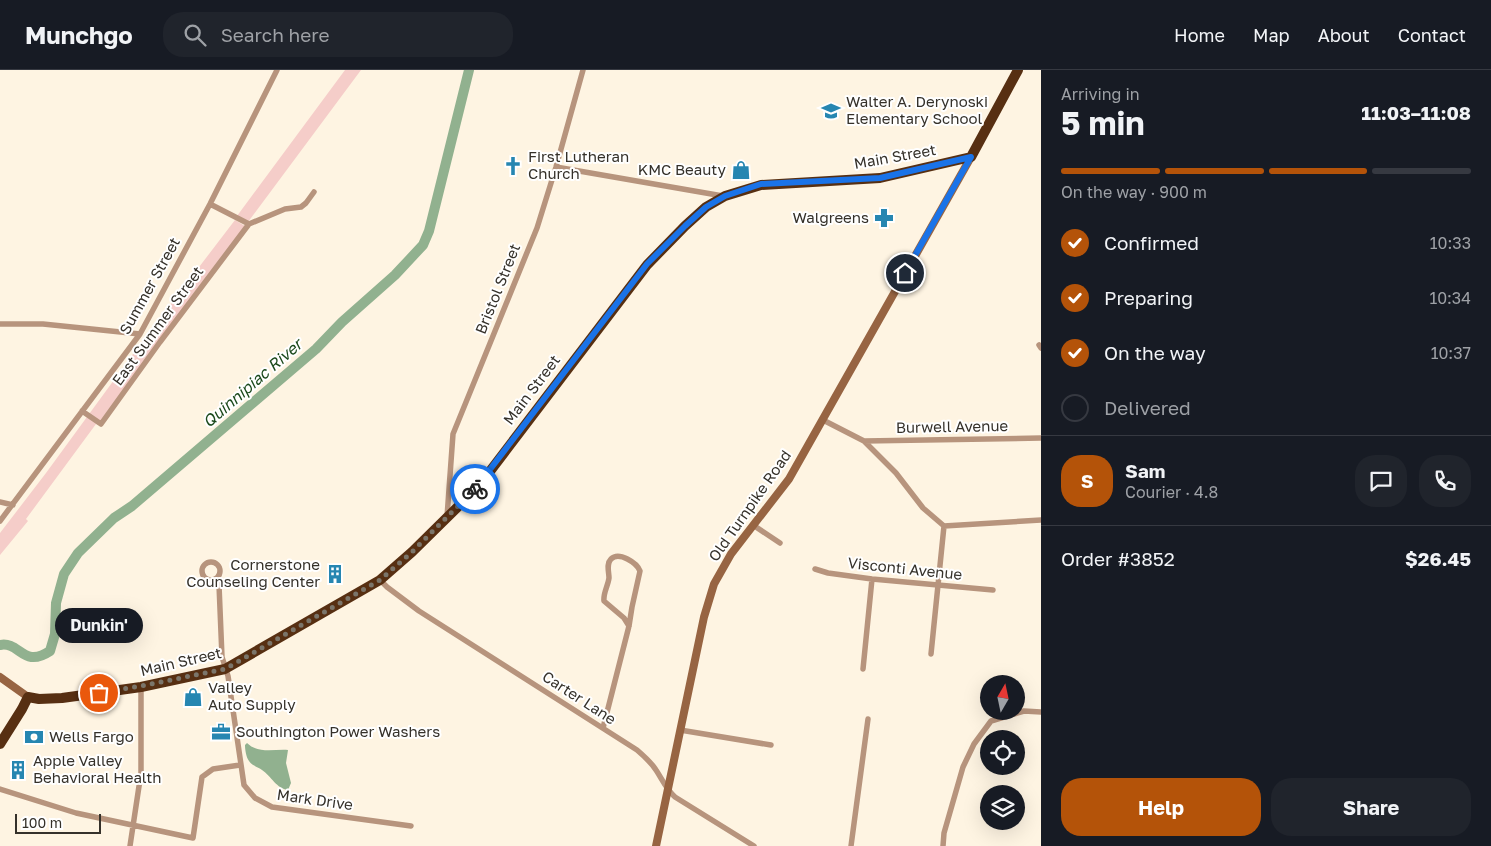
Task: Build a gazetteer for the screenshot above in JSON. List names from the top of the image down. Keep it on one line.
{"streets":{"highway":["Main Street"],"main road":["Old Turnpike Road"],"street":["Summer Street","Bristol Street","East Summer Street","Burwell Avenue","Visconti Avenue","Carter Lane","Mark Drive"]},"crossings":[["Main Street","Bristol Street"],["Main Street","Old Turnpike Road"],["Main Street","Carter Lane"],["Main Street","Mark Drive"],["Summer Street","East Summer Street"],["Old Turnpike Road","Carter Lane"]],"water":["Quinnipiac River"],"places":{"school or university":["Walter A. Derynoski Elementary School"],"church":["First Lutheran Church"],"shop":["KMC Beauty","Valley Auto Supply"],"pharmacy":["Walgreens"],"building":["Cornerstone Counseling Center","Apple Valley Behavioral Health"],"other":["Dunkin'"],"office":["Southington Power Washers"],"bank":["Wells Fargo"]},"scale_bar":"100 m","north":"top","page":{"header":"Munchgo","search":"Search here","nav":["Home","Map","About","Contact"],"heading":["5 min","Arriving in","11:03–11:08"],"panel":["Sam","Courier · 4.8","Order #3852","$26.45"],"bar":"On the way · 900 m","list":[["Confirmed","10:33"],["Preparing","10:34"],["On the way","10:37"],"Delivered"],"round":"S","bubble":"Dunkin'","buttons":["Help","Share"],"scale":"100 m"}}
